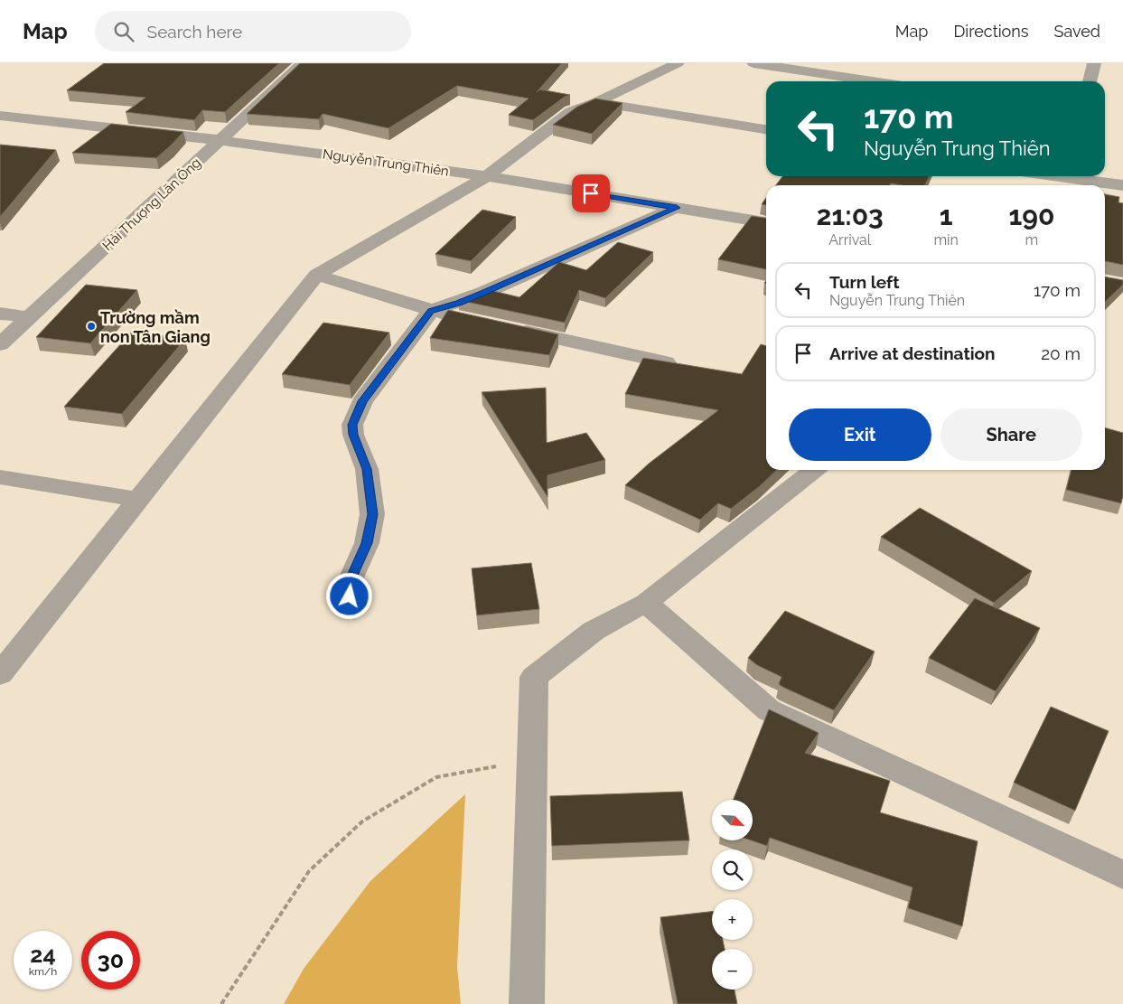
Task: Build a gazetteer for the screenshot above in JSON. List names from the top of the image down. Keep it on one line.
{"streets":{"street":["Nguyễn Trung Thiên","Hải Thượng Lãn Ông"]},"crossings":[["Nguyễn Trung Thiên","Hải Thượng Lãn Ông"]],"places":["Trường mầm non Tân Giang"],"north":"bottom right","page":{"header":"Map","search":"Search here","nav":["Map","Directions","Saved"],"turn":["170 m","Nguyễn Trung Thiên"],"eta":["21:03","Arrival","1","min","190","m"],"list":[{"name":"Turn left","note":"Nguyễn Trung Thiên","value":"170 m"},{"name":"Arrive at destination","value":"20 m"}],"buttons":["Exit","Share"],"map_buttons":["+","−"],"speed":"24 km/h","limit":"30"}}
